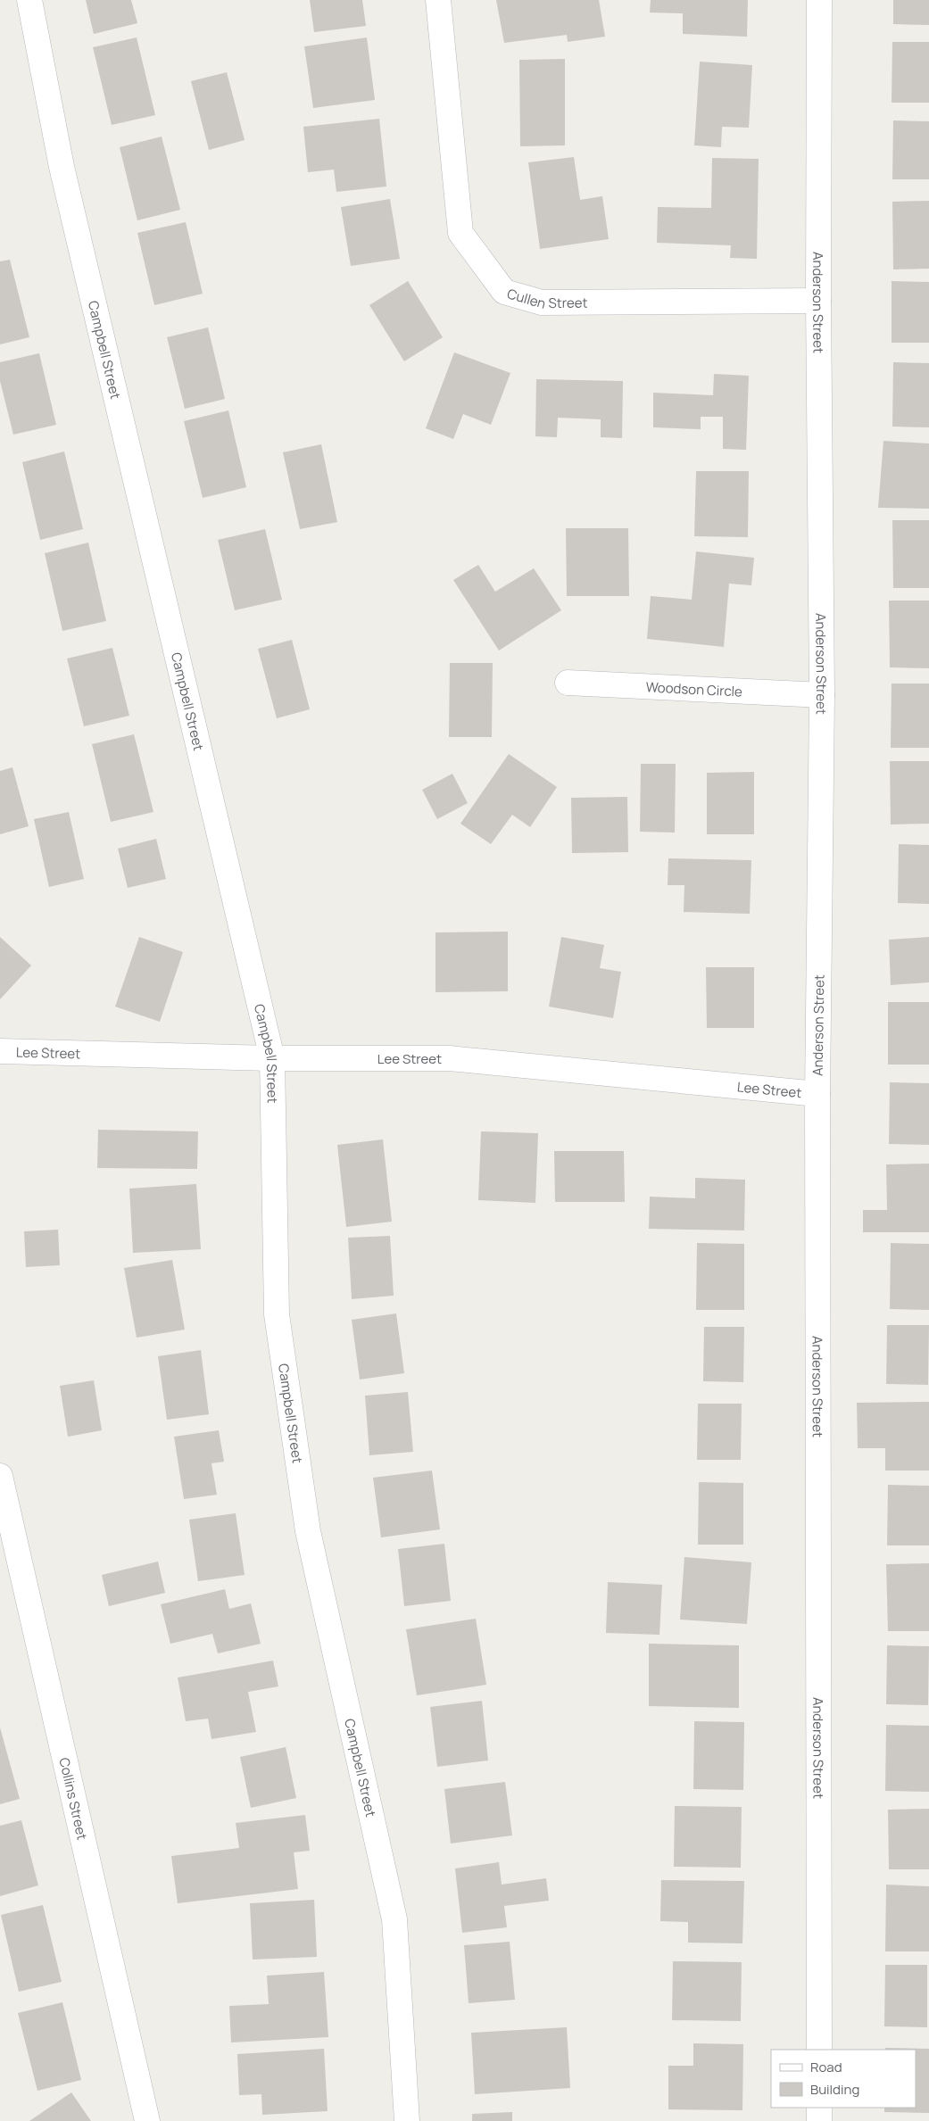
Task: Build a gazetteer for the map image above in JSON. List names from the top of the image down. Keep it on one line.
{"streets":{"street":["Cullen Street","Anderson Street","Campbell Street","Woodson Circle","Lee Street","Collins Street"]},"crossings":[["Cullen Street","Anderson Street"],["Anderson Street","Woodson Circle"],["Anderson Street","Lee Street"],["Campbell Street","Lee Street"]],"legend":["Road","Building"]}
